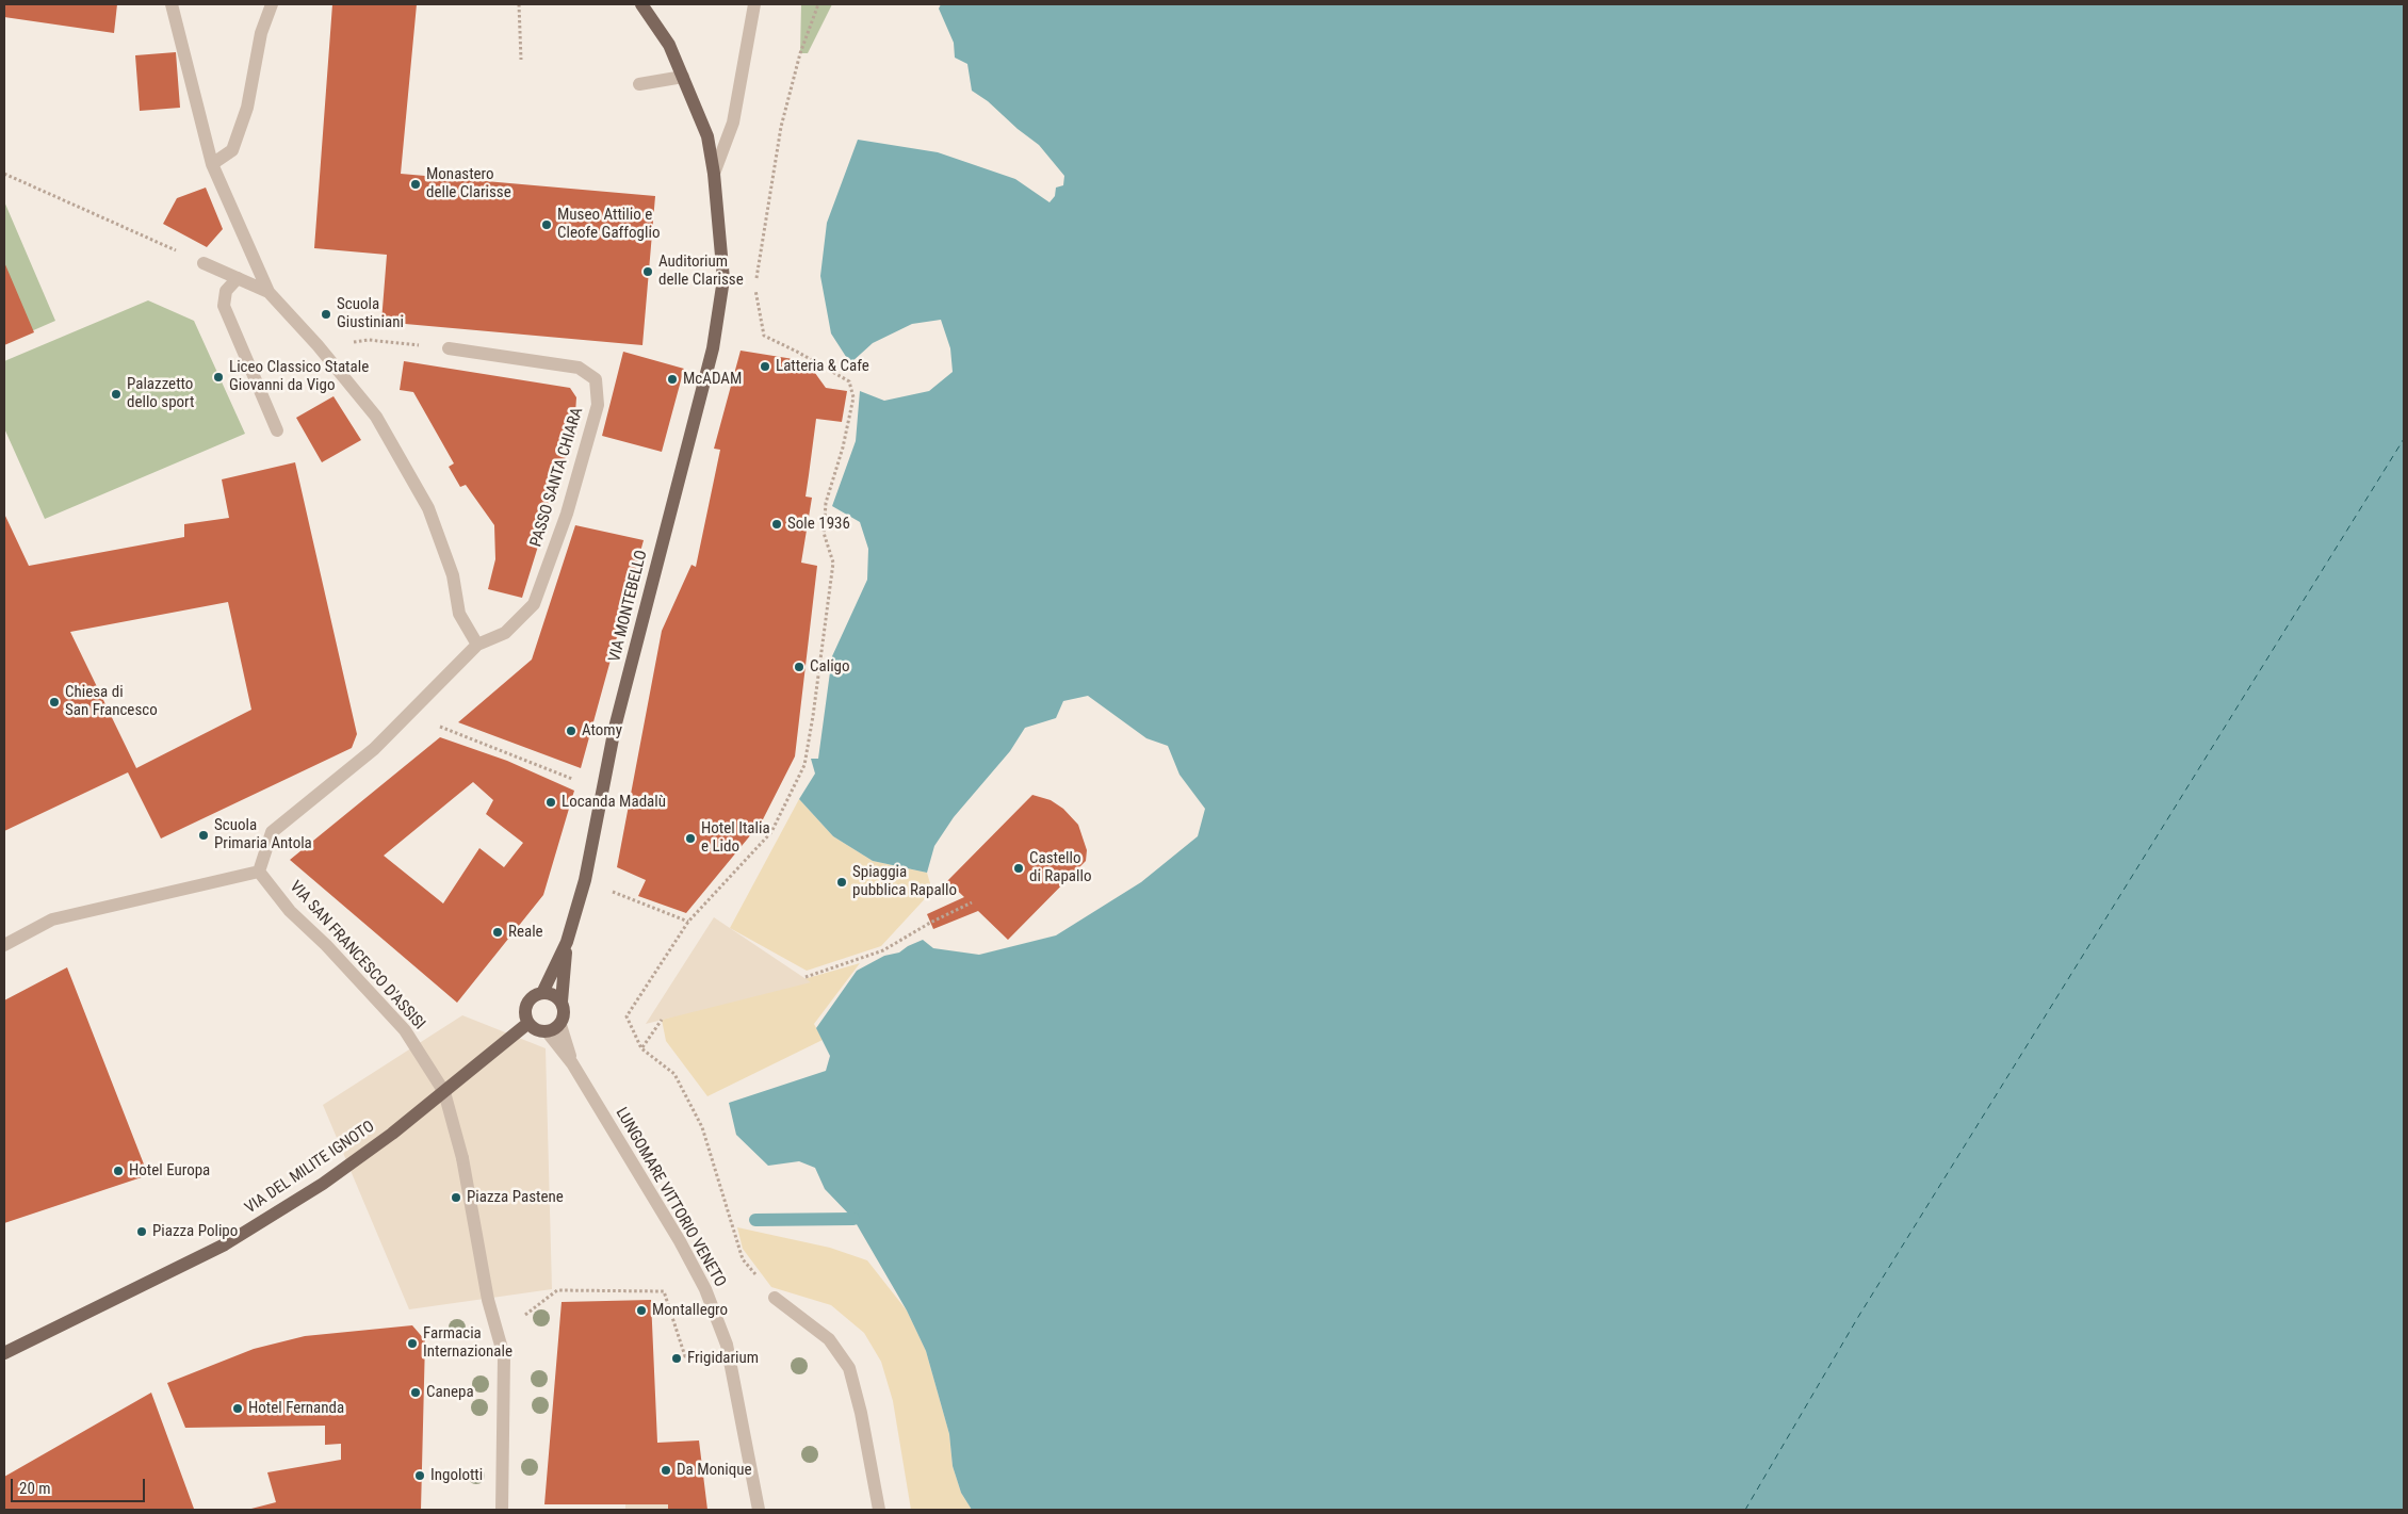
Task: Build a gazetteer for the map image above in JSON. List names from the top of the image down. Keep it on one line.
{"streets":{"main road":["VIA MONTEBELLO","VIA DEL MILITE IGNOTO"],"street":["PASSO SANTA CHIARA","VIA SAN FRANCESCO D'ASSISI","LUNGOMARE VITTORIO VENETO"]},"crossings":[["VIA MONTEBELLO","VIA DEL MILITE IGNOTO"],["VIA MONTEBELLO","LUNGOMARE VITTORIO VENETO"],["VIA SAN FRANCESCO D'ASSISI","VIA DEL MILITE IGNOTO"],["VIA DEL MILITE IGNOTO","LUNGOMARE VITTORIO VENETO"]],"places":["Monastero delle Clarisse","Museo Attilio e Cleofe Gaffoglio","Auditorium delle Clarisse","Scuola Giustiniani","Latteria & Cafe","Liceo Classico Statale Giovanni da Vigo","McADAM","Palazzetto dello sport","Sole 1936","Caligo","Chiesa di San Francesco","Atomy","Locanda Madalù","Scuola Primaria Antola","Hotel Italia e Lido","Castello di Rapallo","Spiaggia pubblica Rapallo","Reale","Hotel Europa","Piazza Pastene","Piazza Polipo","Montallegro","Farmacia Internazionale","Frigidarium","Canepa","Hotel Fernanda","Da Monique","Ingolotti"],"scale_bar":"20 m"}
